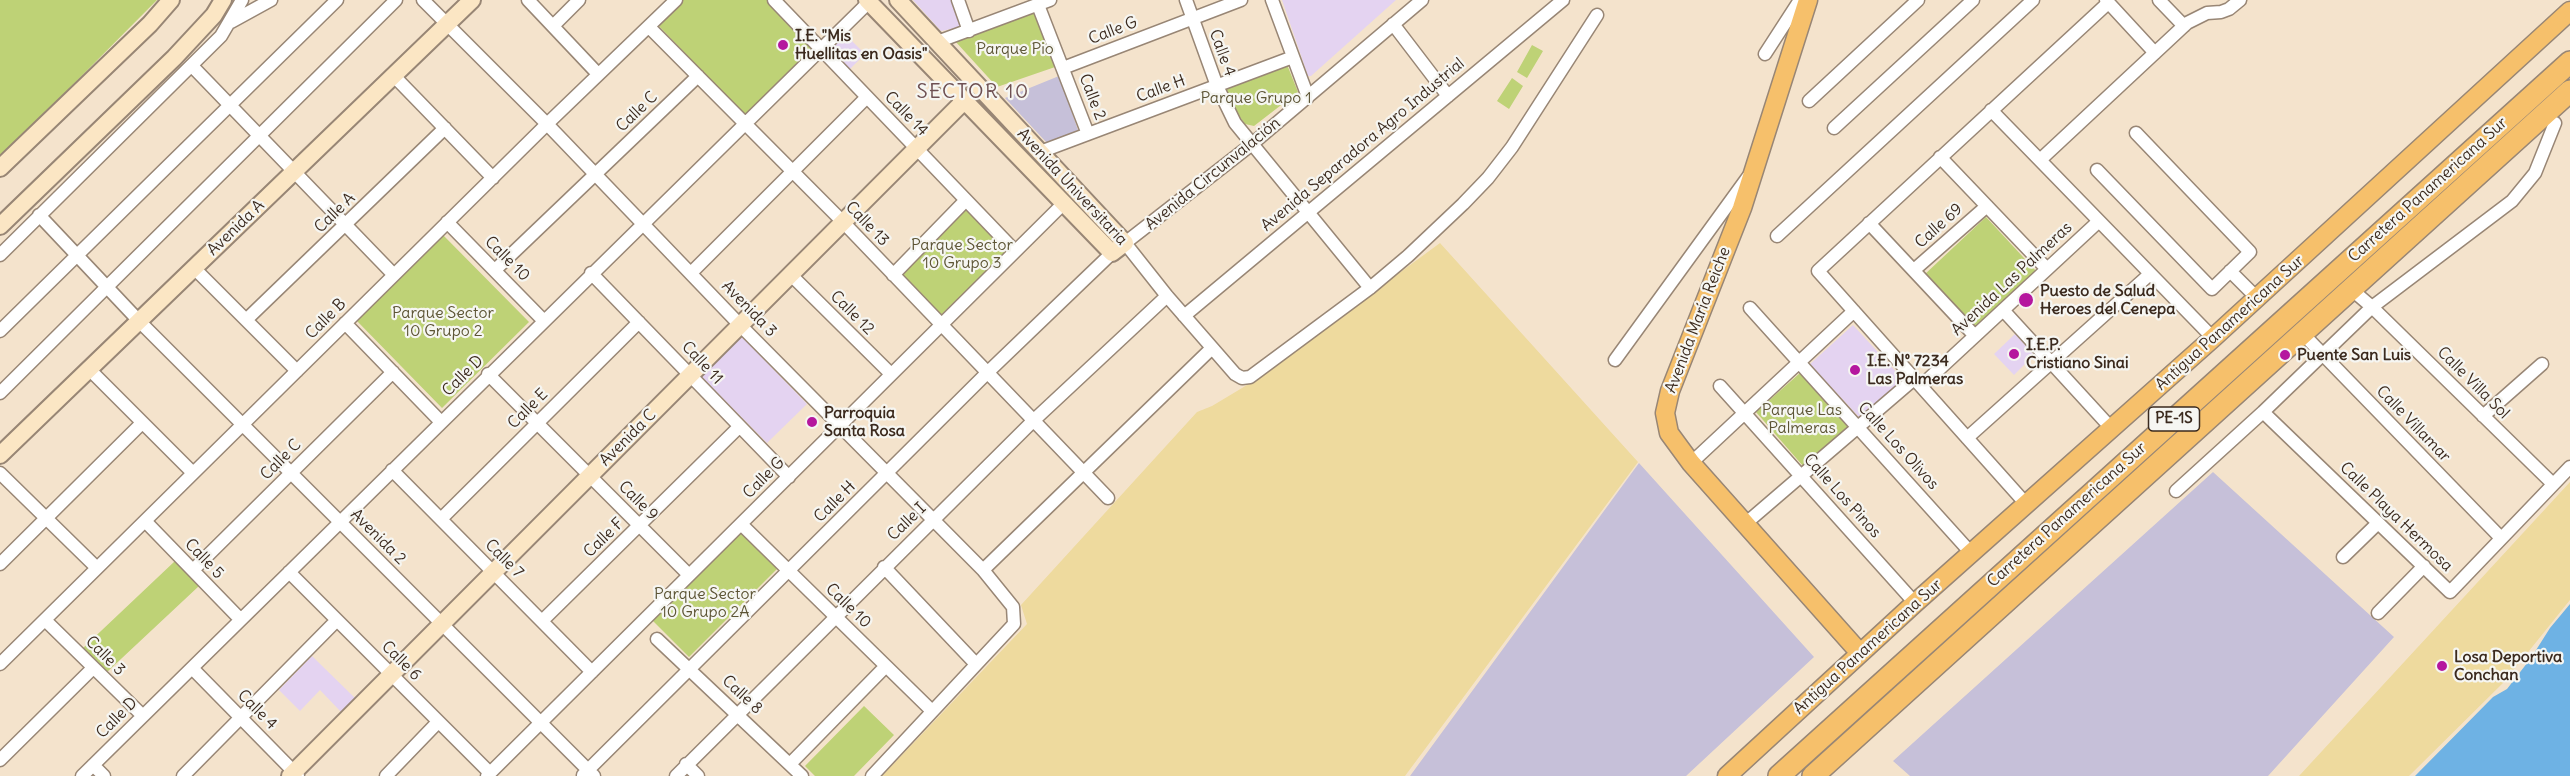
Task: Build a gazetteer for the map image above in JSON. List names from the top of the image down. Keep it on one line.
{"streets":{"highway":["Carretera Panamericana Sur","PE-1S"],"main road":["Avenida María Reiche","Antigua Panamericana Sur"],"street":["Calle G","Calle 4","Calle H","Calle 2","Calle C","Calle 14","Avenida Separadora Agro Industrial","Avenida Circunvalación","Avenida Universitaria","Calle A","Calle 13","Calle 69","Avenida A","Calle 10","Avenida Las Palmeras","Avenida 3","Calle 12","Calle B","Calle 11","Calle D","Calle Villa Sol","Calle E","Calle Villamar","Avenida C","Calle Los Olivos","Calle Los Pinos","Calle 9","Calle Playa Hermosa","Calle I","Avenida 2","Calle F","Calle 5","Calle 7","Calle 3","Calle 6","Calle 8"]},"crossings":[["Calle G","Calle 4"],["Calle G","Calle 2"],["Calle G","Calle 14"],["Calle G","Avenida Universitaria"],["Calle G","Calle 13"],["Calle G","Calle 10"],["Calle G","Avenida 3"],["Calle G","Calle 12"],["Calle G","Calle 11"],["Calle G","Calle 9"],["Calle G","Avenida 2"],["Calle G","Calle 7"],["Calle G","Calle 6"],["Calle 4","Calle H"],["Calle 4","Avenida Separadora Agro Industrial"],["Calle 4","Avenida Circunvalación"],["Calle 4","Avenida Universitaria"],["Calle 4","Calle D"],["Calle 4","Avenida C"],["Calle H","Calle 2"],["Calle H","Avenida Circunvalación"],["Calle H","Avenida Universitaria"],["Calle H","Calle 13"],["Calle H","Calle 10"],["Calle H","Avenida 3"],["Calle H","Avenida 2"],["Calle H","Calle 8"],["Calle C","Calle 13"],["Calle C","Calle 10"],["Calle C","Avenida 3"],["Calle C","Avenida 2"],["Calle C","Calle 5"],["Calle 14","Calle D"],["Calle 14","Avenida C"],["Avenida Separadora Agro Industrial","Avenida Universitaria"],["Avenida Circunvalación","Avenida Universitaria"],["Avenida Universitaria","Calle D"],["Avenida Universitaria","Avenida C"],["Avenida Universitaria","Calle I"],["Carretera Panamericana Sur","Calle Villa Sol"],["Carretera Panamericana Sur","Calle Villamar"],["Calle 13","Calle B"],["Calle 13","Calle D"],["Calle 13","Avenida C"],["Calle 13","Calle I"],["Avenida A","Avenida 3"],["Avenida A","Avenida 2"],["Calle 10","Calle B"],["Calle 10","Calle D"],["Calle 10","Calle I"],["Avenida Las Palmeras","Avenida María Reiche"],["Avenida Las Palmeras","Calle Los Olivos"],["Avenida Las Palmeras","Calle Los Pinos"],["Avenida 3","Calle B"],["Avenida 3","Calle D"],["Avenida 3","Avenida C"],["Avenida 3","Calle I"],["Calle 12","Avenida C"],["Calle B","Avenida 2"],["Calle B","Calle 5"],["Calle B","Calle 3"],["Avenida María Reiche","Antigua Panamericana Sur"],["Antigua Panamericana Sur","Calle Los Olivos"],["Antigua Panamericana Sur","Calle Los Pinos"],["Calle 11","Calle D"],["Calle 11","Calle E"],["Calle 11","Avenida C"],["Calle 11","Calle F"],["Calle D","Calle 9"],["Calle D","Avenida 2"],["Calle D","Calle 5"],["Calle D","Calle 7"],["Calle D","Calle 3"],["Calle D","Calle 6"],["Calle Villa Sol","Calle Playa Hermosa"],["Calle E","Calle 9"],["Calle E","Calle 7"],["Calle Villamar","Calle Playa Hermosa"],["Avenida C","Calle 9"],["Avenida C","Avenida 2"],["Avenida C","Calle 7"],["Avenida C","Calle 6"],["Calle 9","Calle F"],["Calle I","Calle 8"],["Calle F","Calle 7"]],"districts":["SECTOR 10"],"parks":["Parque Pio","Parque Grupo 1","Parque Sector 10 Grupo 3","Parque Sector 10 Grupo 2","Parque Las Palmeras","Parque Sector 10 Grupo 2A"],"places":["I.E. \"Mis Huellitas en Oasis\"","Puesto de Salud Heroes del Cenepa","I.E.P. Cristiano Sinai","Puente San Luis","I.E. N° 7234 Las Palmeras","Parroquia Santa Rosa","Losa Deportiva Conchan"]}
